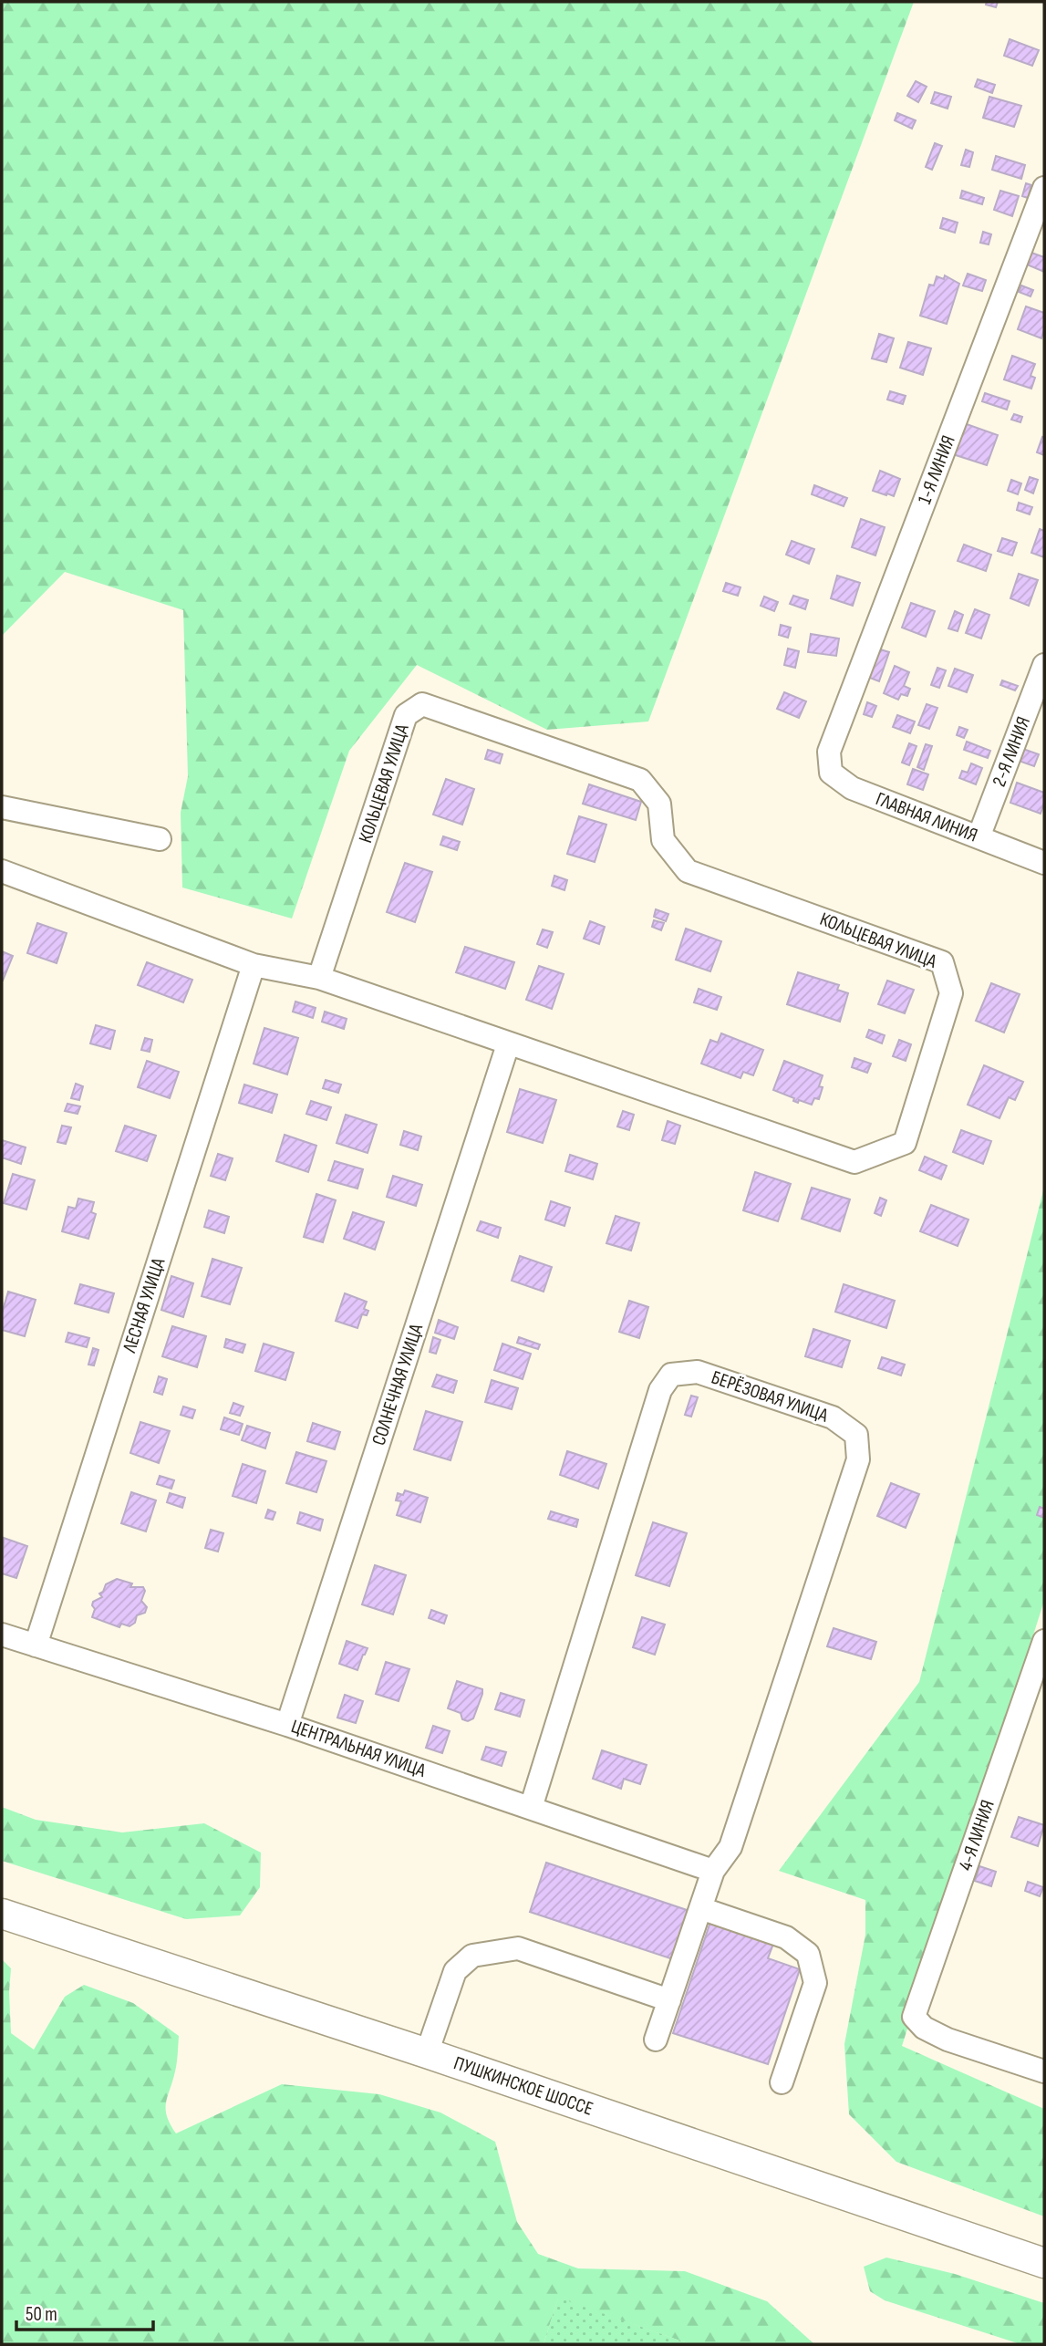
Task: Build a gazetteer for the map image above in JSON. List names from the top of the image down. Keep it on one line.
{"streets":{"main road":["ПУШКИНСКОЕ ШОССЕ"],"street":["1-Я ЛИНИЯ","2-Я ЛИНИЯ","КОЛЬЦЕВАЯ УЛИЦА","ГЛАВНАЯ ЛИНИЯ","ЛЕСНАЯ УЛИЦА","СОЛНЕЧНАЯ УЛИЦА","БЕРЁЗОВАЯ УЛИЦА","ЦЕНТРАЛЬНАЯ УЛИЦА","4-Я ЛИНИЯ"]},"crossings":[["1-Я ЛИНИЯ","ГЛАВНАЯ ЛИНИЯ"],["2-Я ЛИНИЯ","ГЛАВНАЯ ЛИНИЯ"],["КОЛЬЦЕВАЯ УЛИЦА","ЛЕСНАЯ УЛИЦА"],["КОЛЬЦЕВАЯ УЛИЦА","СОЛНЕЧНАЯ УЛИЦА"],["ЛЕСНАЯ УЛИЦА","ЦЕНТРАЛЬНАЯ УЛИЦА"],["СОЛНЕЧНАЯ УЛИЦА","ЦЕНТРАЛЬНАЯ УЛИЦА"],["БЕРЁЗОВАЯ УЛИЦА","ЦЕНТРАЛЬНАЯ УЛИЦА"]],"scale_bar":"50 m"}
